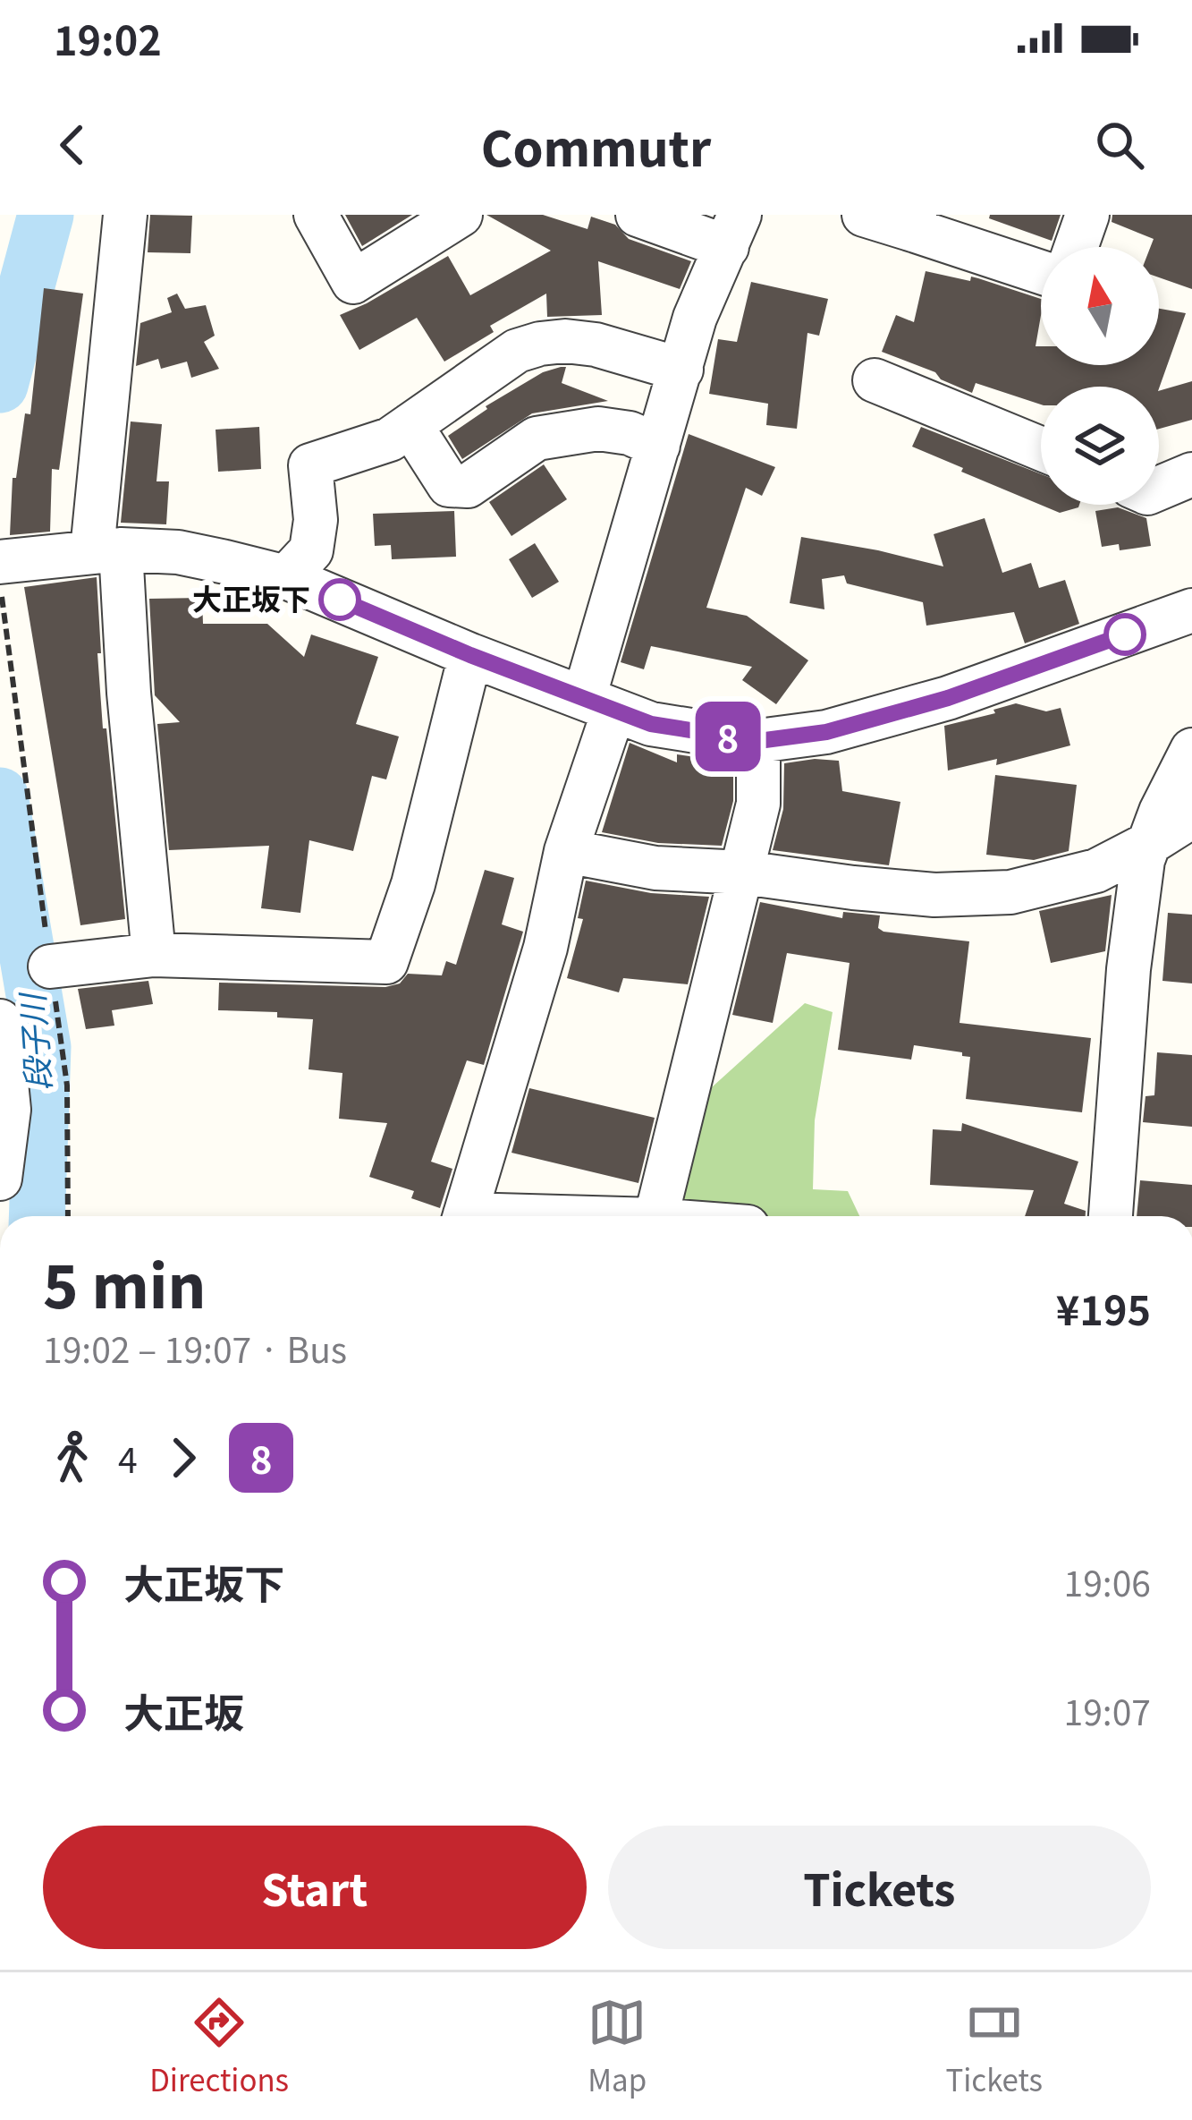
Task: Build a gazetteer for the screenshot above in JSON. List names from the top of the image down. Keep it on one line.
{"water":["段子川"],"places":["大正坂下"],"lines":["bus line 8"],"north":"top","page":{"status":"19:02","header":"Commutr","on_map":"8","heading":["5 min","19:02 – 19:07 · Bus","¥195"],"legs":["4","8"],"list":[{"name":"大正坂下","value":"19:06"},{"name":"大正坂","value":"19:07"}],"buttons":["Start","Tickets"],"tabs":["Directions","Map","Tickets"]}}
